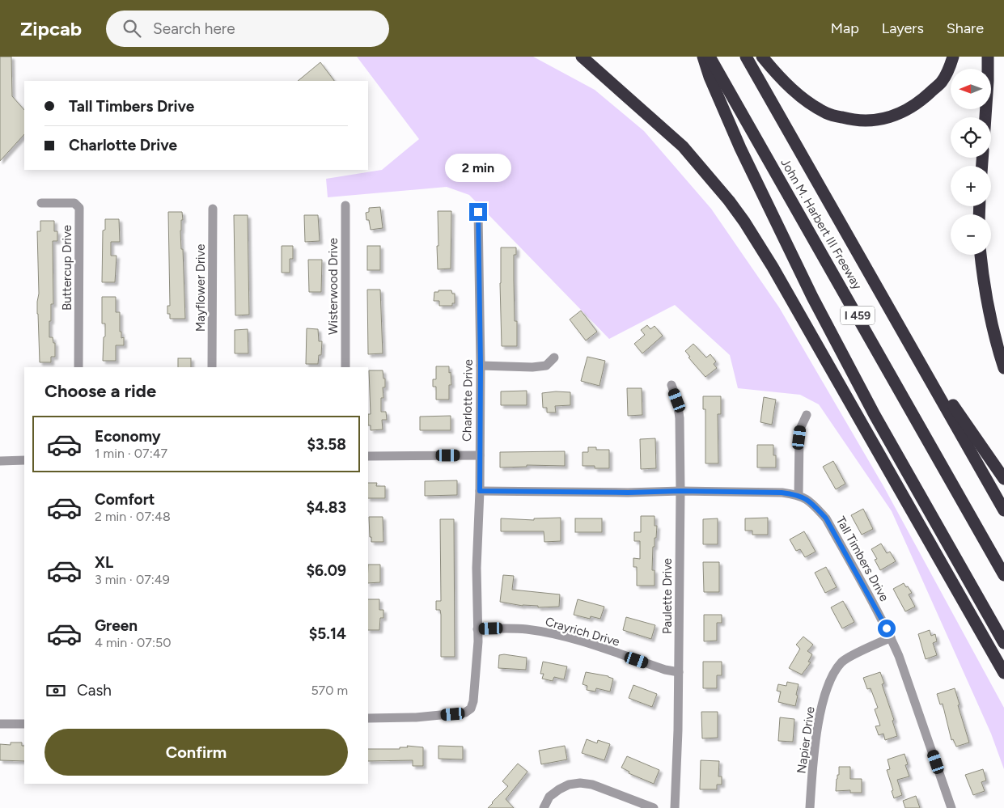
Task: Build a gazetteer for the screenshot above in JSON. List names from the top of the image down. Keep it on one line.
{"streets":{"highway":["John M. Harbert III Freeway","I 459"],"street":["Buttercup Drive","Wisterwood Drive","Mayflower Drive","Charlotte Drive","Tall Timbers Drive","Paulette Drive","Crayrich Drive","Napier Drive"]},"crossings":[["Charlotte Drive","Tall Timbers Drive"],["Charlotte Drive","Crayrich Drive"],["Tall Timbers Drive","Paulette Drive"],["Tall Timbers Drive","Napier Drive"],["Paulette Drive","Crayrich Drive"]],"north":"left","page":{"header":"Zipcab","search":"Search here","nav":["Map","Layers","Share"],"map_buttons":["+","−"],"banner":["Tall Timbers Drive","Charlotte Drive"],"bubble":"2 min","heading":"Choose a ride","list":[{"name":"Economy","note":"1 min · 07:47","value":"$3.58"},{"name":"Comfort","note":"2 min · 07:48","value":"$4.83"},{"name":"XL","note":"3 min · 07:49","value":"$6.09"},{"name":"Green","note":"4 min · 07:50","value":"$5.14"}],"pay":["Cash","570 m"],"buttons":"Confirm"}}
